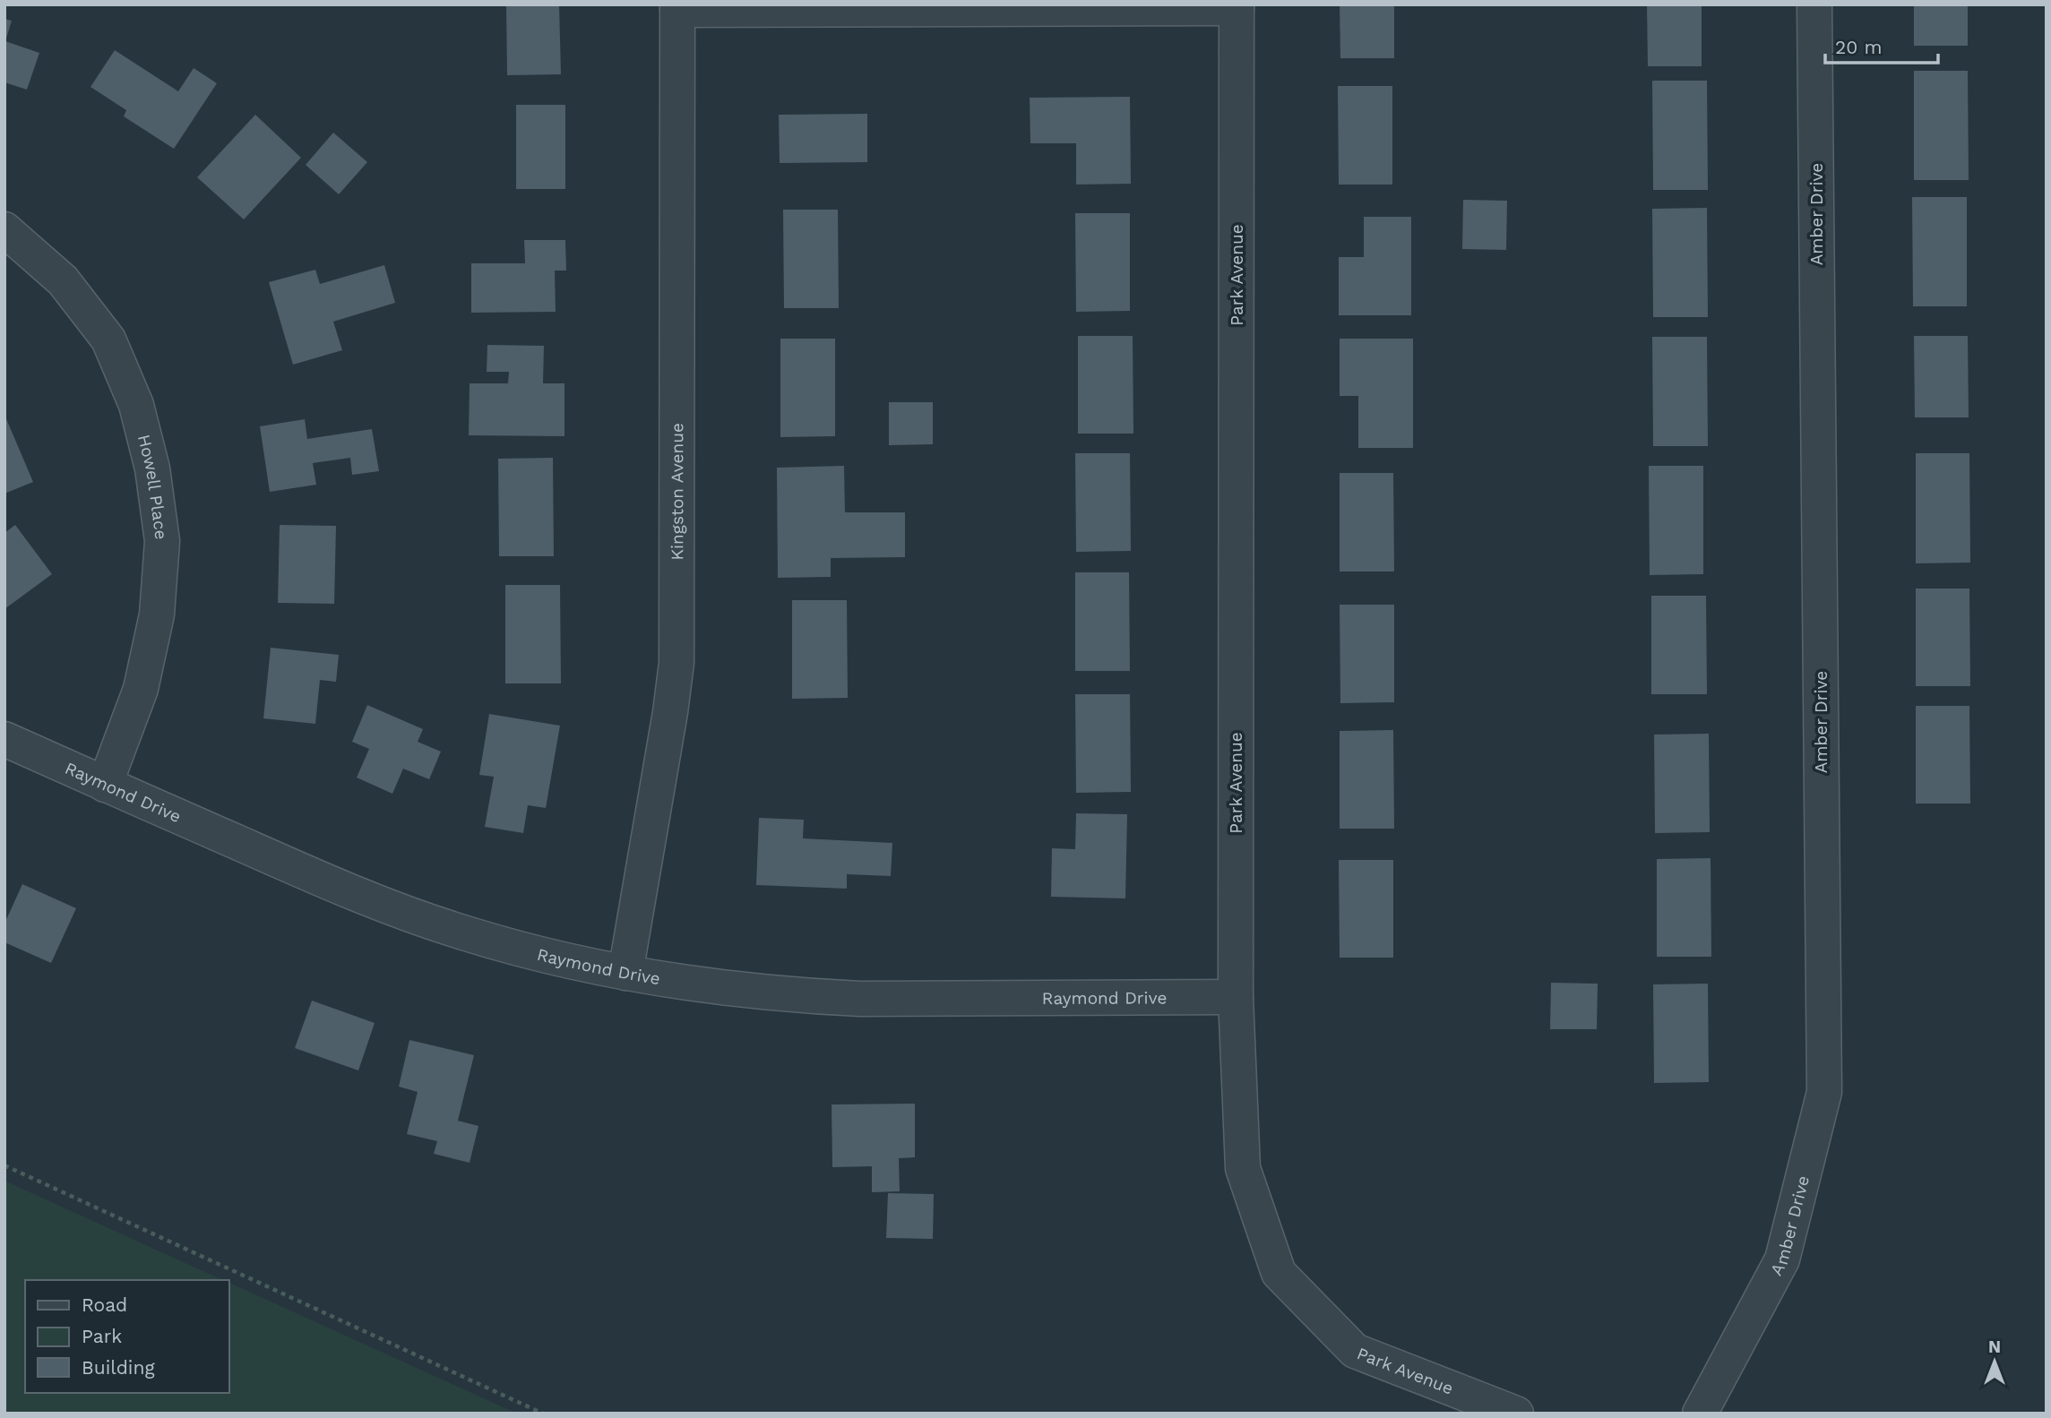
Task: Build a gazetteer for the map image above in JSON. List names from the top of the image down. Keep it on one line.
{"streets":{"street":["Amber Drive","Park Avenue","Howell Place","Kingston Avenue","Raymond Drive"]},"crossings":[["Park Avenue","Raymond Drive"],["Howell Place","Raymond Drive"],["Kingston Avenue","Raymond Drive"]],"legend":["Road","Park","Building"],"scale_bar":"20 m","north":"top"}
